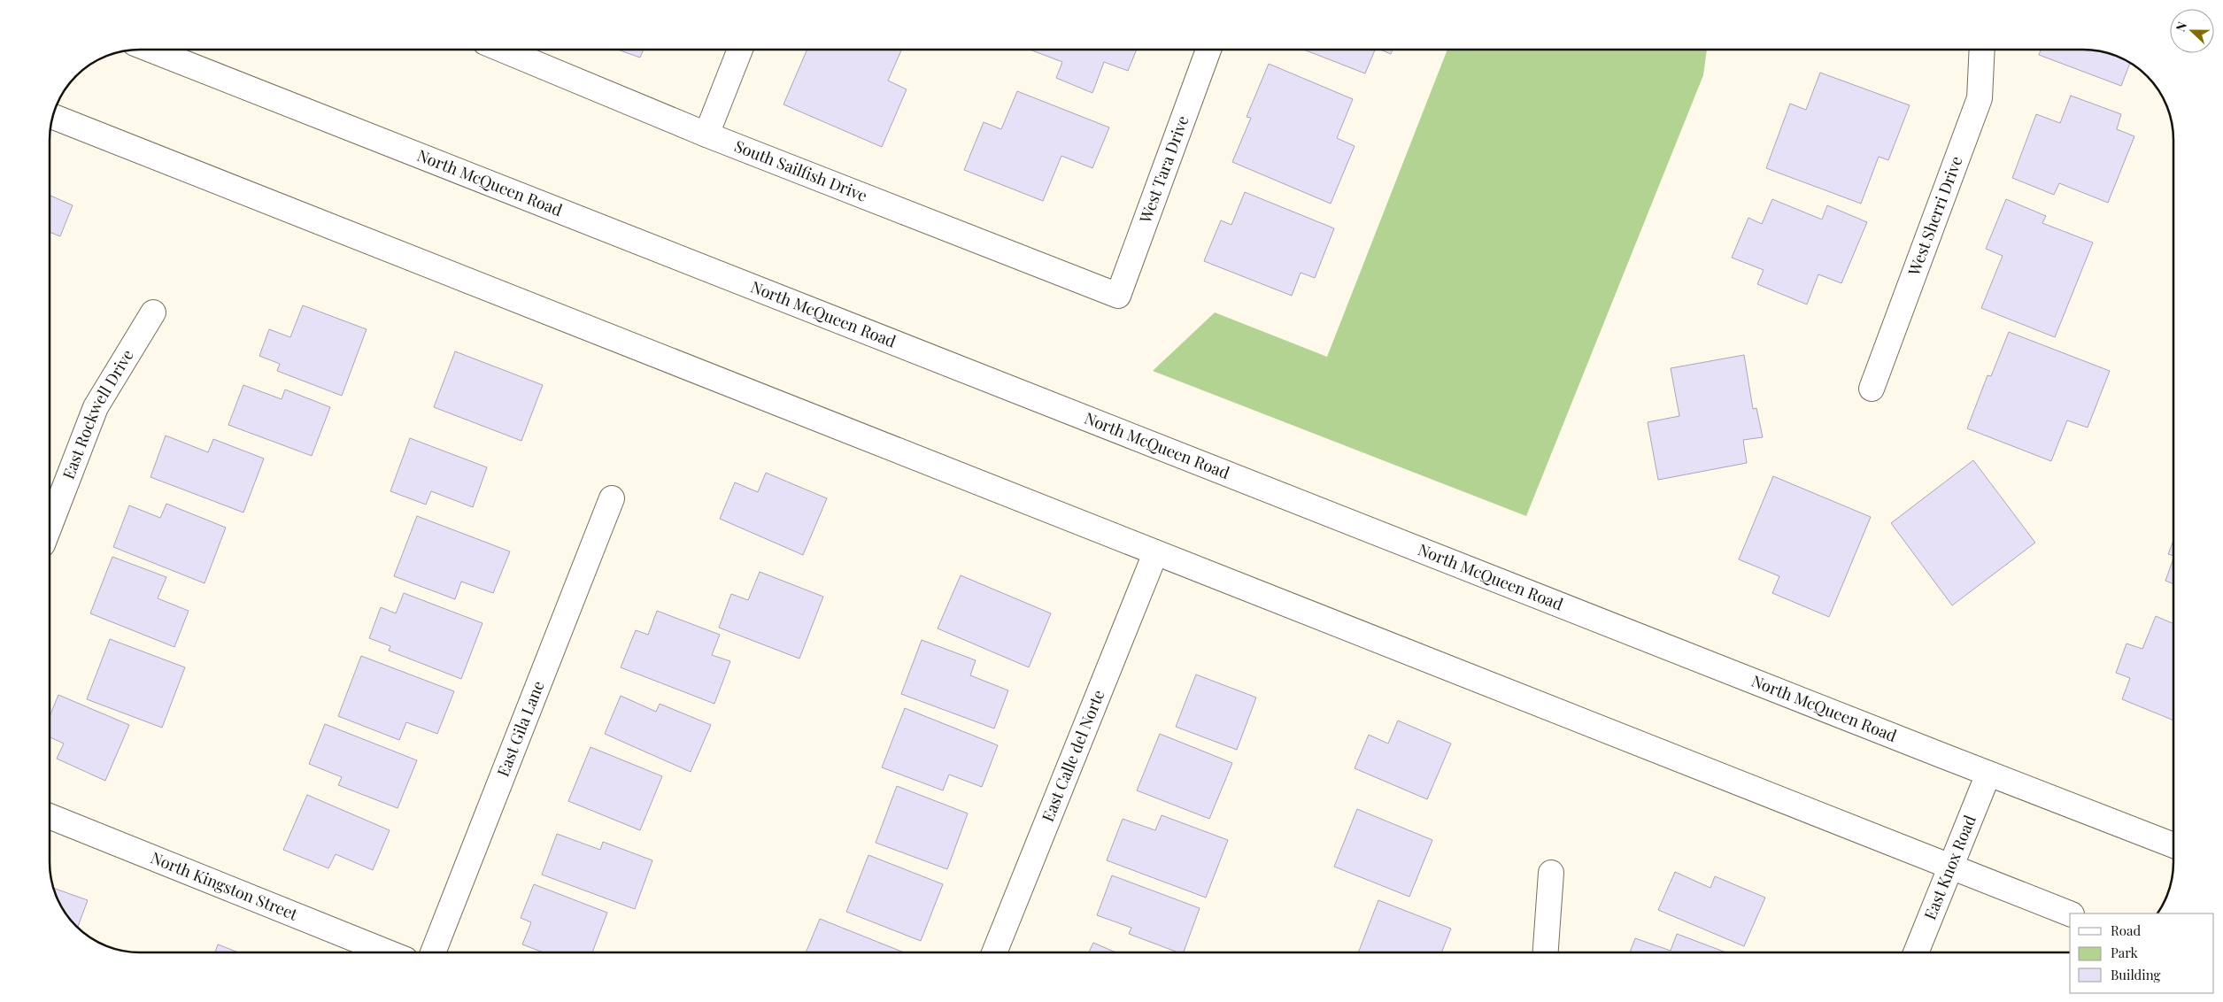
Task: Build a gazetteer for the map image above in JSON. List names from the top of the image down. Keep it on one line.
{"streets":{"main road":["West Tara Drive","South Sailfish Drive","North McQueen Road","West Sherri Drive","East Rockwell Drive","East Gila Lane","East Calle del Norte","East Knox Road","North Kingston Street"]},"crossings":[["West Tara Drive","South Sailfish Drive"],["North McQueen Road","East Knox Road"]],"legend":["Road","Park","Building"],"north":"left"}
